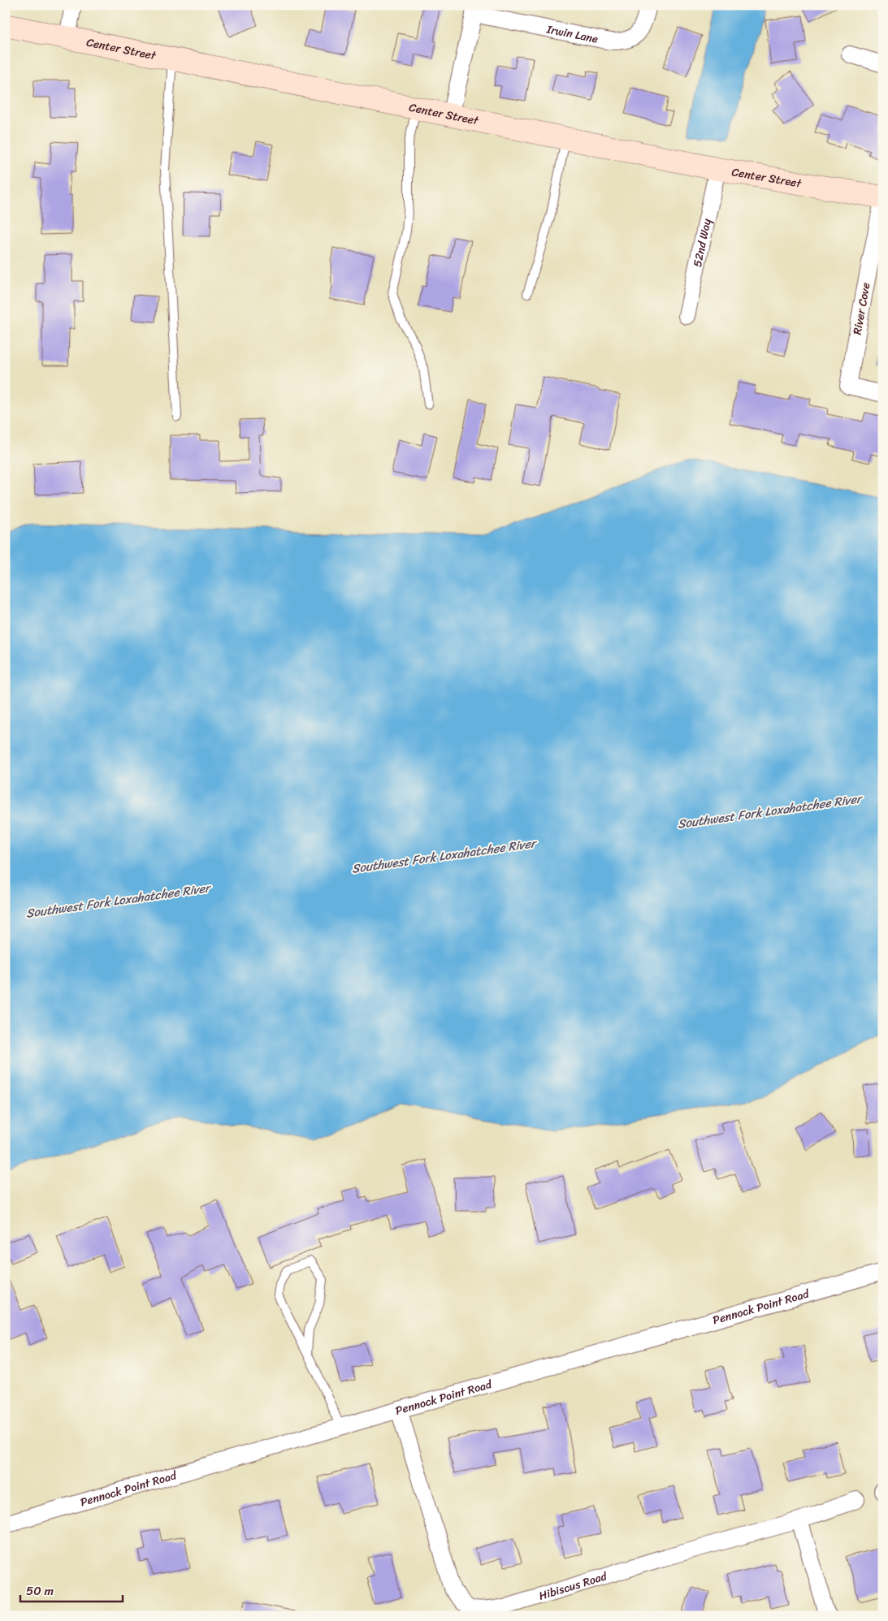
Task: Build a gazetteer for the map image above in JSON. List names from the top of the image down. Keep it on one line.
{"streets":{"street":["Irwin Lane","Center Street","52nd Way","River Cove","Pennock Point Road","Hibiscus Road"]},"crossings":[["Center Street","52nd Way"],["Center Street","River Cove"],["Pennock Point Road","Hibiscus Road"]],"water":["Southwest Fork Loxahatchee River"],"scale_bar":"50 m"}
